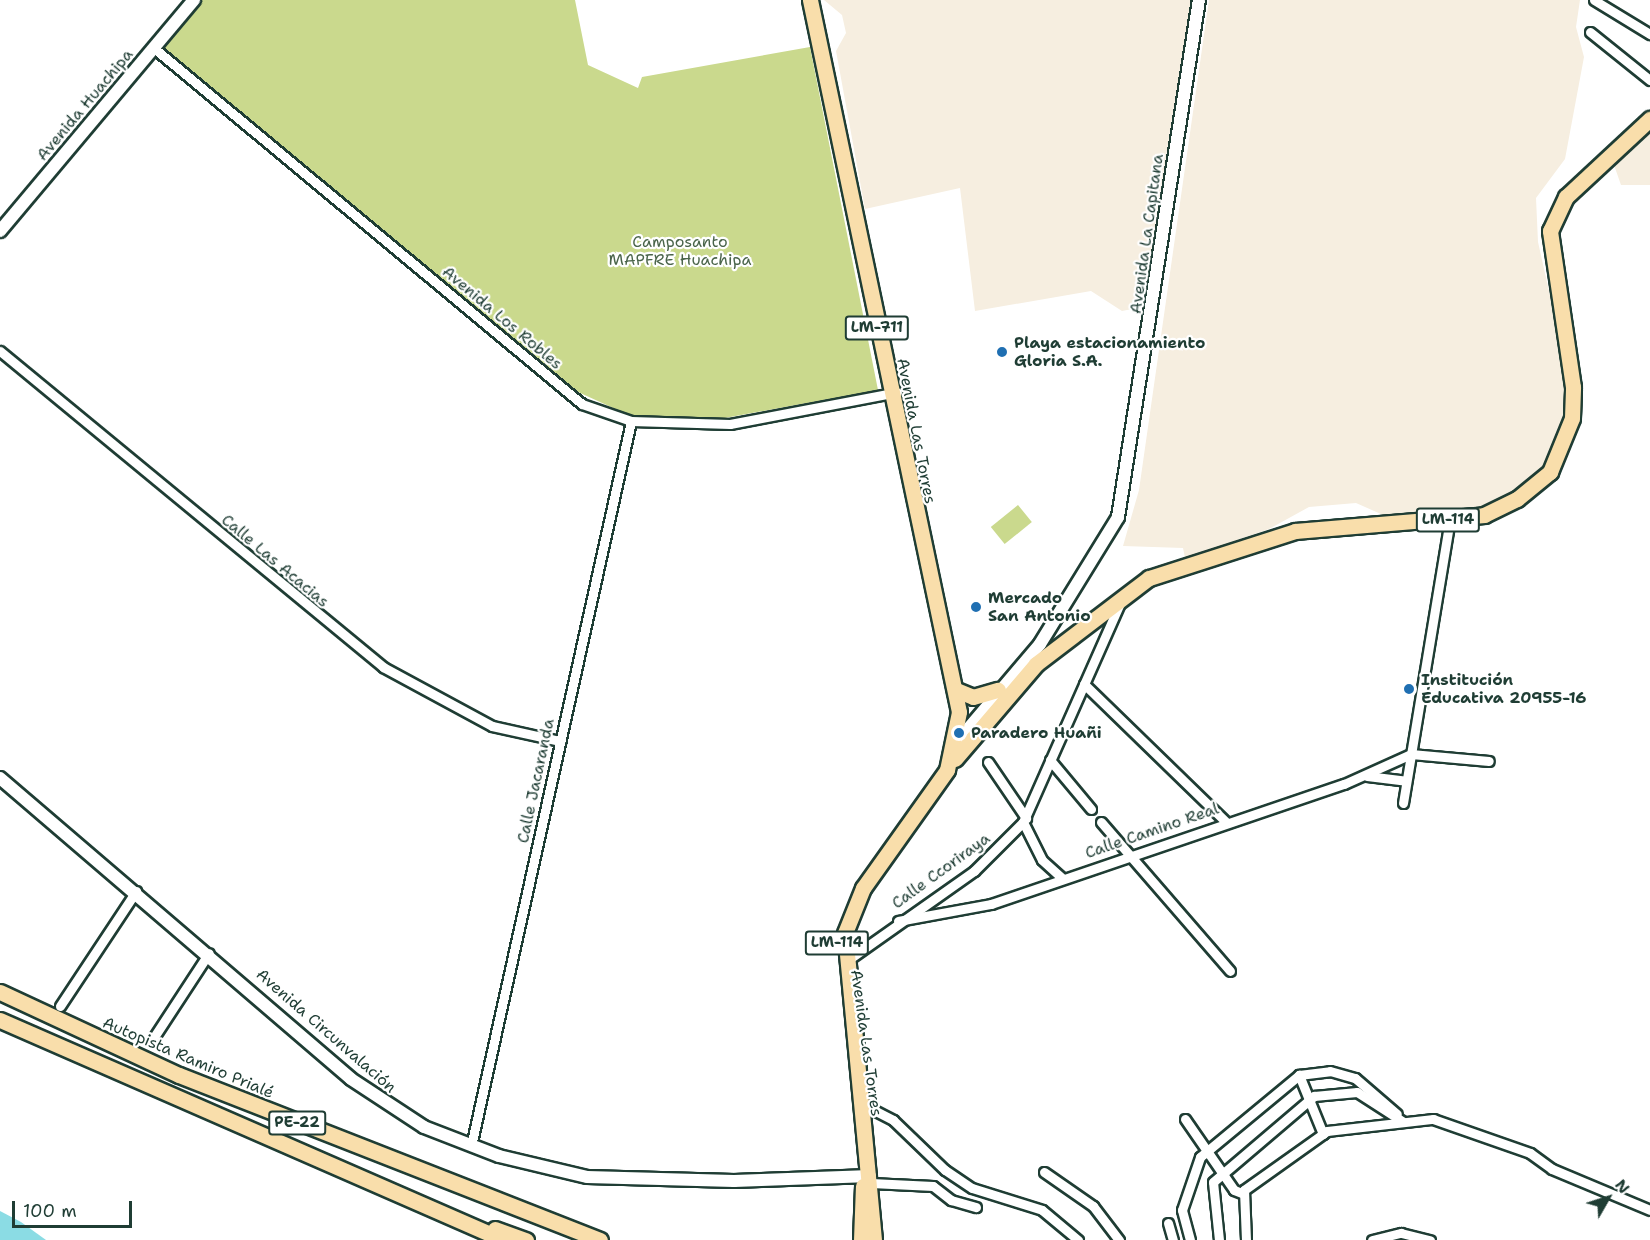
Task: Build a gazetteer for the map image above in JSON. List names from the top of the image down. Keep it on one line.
{"streets":{"main road":["LM-711","Avenida Las Torres","LM-114","Autopista Ramiro Prialé","PE-22"],"street":["Avenida Huachipa","Avenida La Capitana","Avenida Los Robles","Calle Las Acacias","Calle Jacaranda","Calle Camino Real","Calle Ccoriraya","Avenida Circunvalación"]},"crossings":[["Avenida Huachipa","Avenida Los Robles"],["Avenida La Capitana","Avenida Las Torres"],["Avenida Los Robles","Avenida Las Torres"],["Avenida Los Robles","Calle Jacaranda"],["Avenida Las Torres","LM-114"],["Avenida Las Torres","Calle Ccoriraya"],["Avenida Las Torres","Avenida Circunvalación"],["LM-114","Calle Ccoriraya"],["Calle Las Acacias","Calle Jacaranda"],["Calle Jacaranda","Avenida Circunvalación"],["Calle Camino Real","Calle Ccoriraya"]],"parks":["Camposanto MAPFRE Huachipa"],"places":["Playa estacionamiento Gloria S.A.","Mercado San Antonio","Institución Educativa 20955-16","Paradero Huañi"],"scale_bar":"100 m","north":"top right"}
